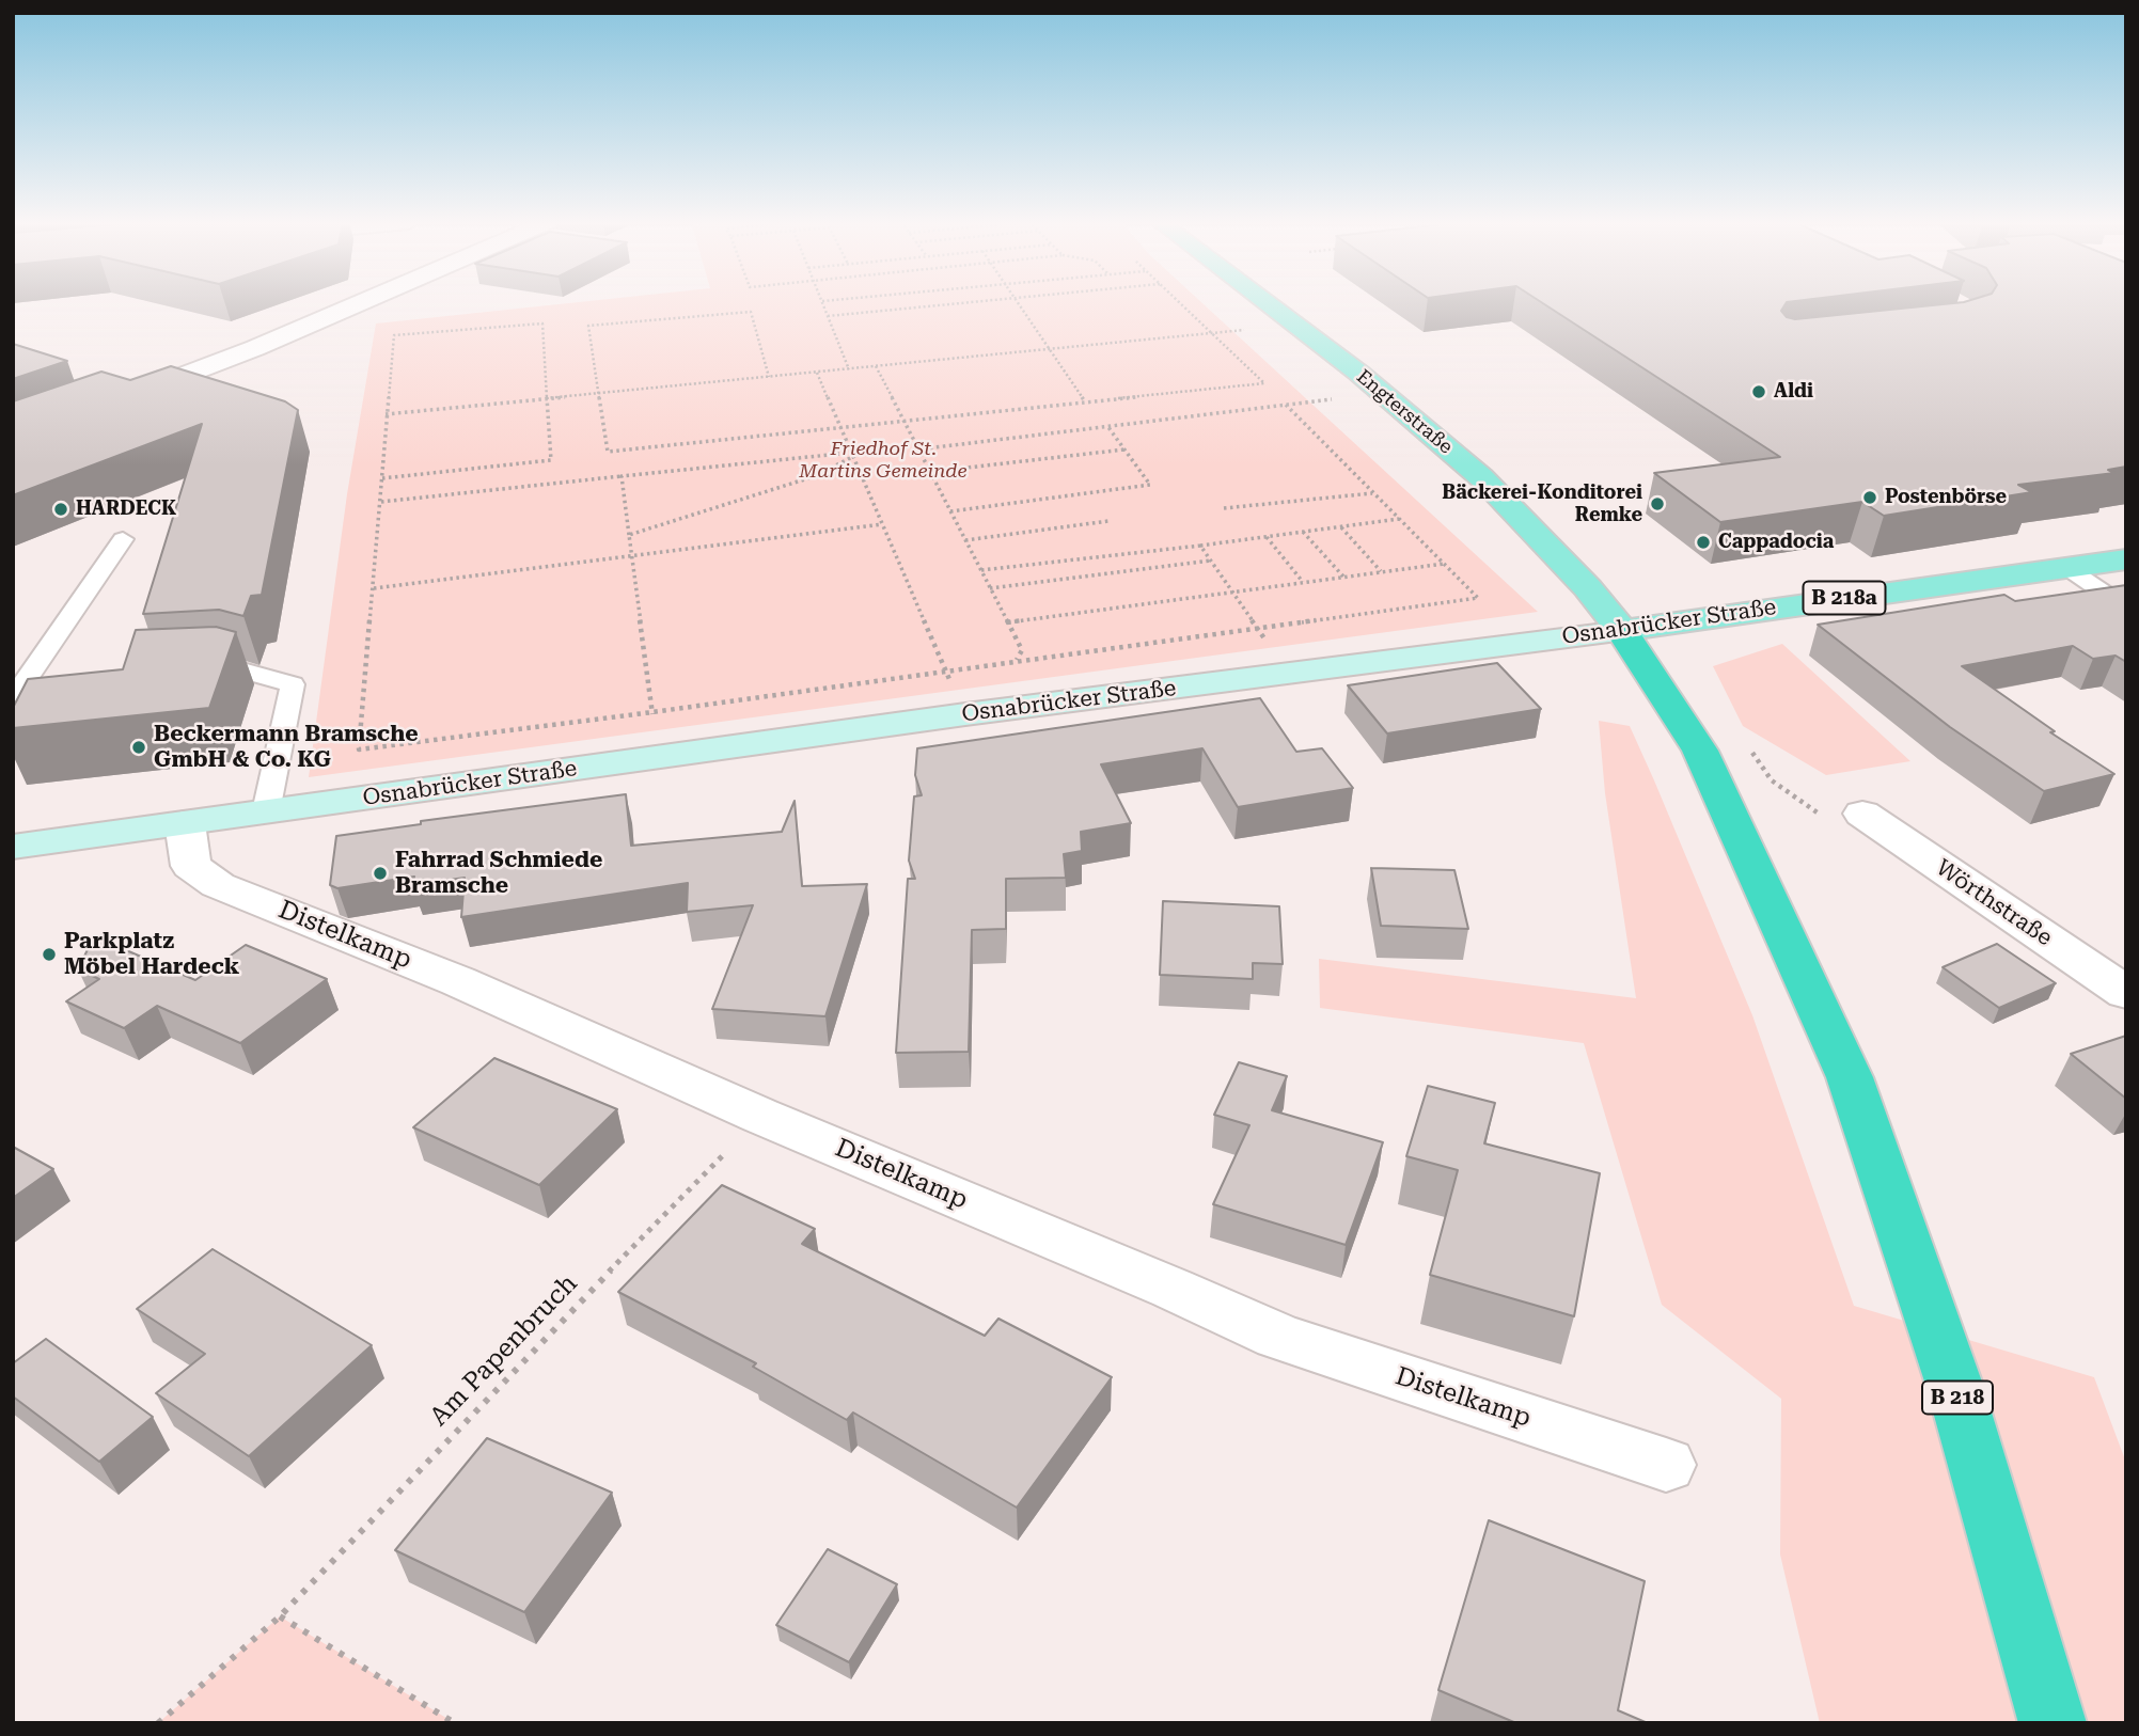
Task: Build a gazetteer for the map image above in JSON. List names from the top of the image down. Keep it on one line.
{"streets":{"highway":["B 218"],"main road":["Engterstraße","B 218a","Osnabrücker Straße"],"street":["Wörthstraße","Distelkamp"],"path":["Am Papenbruch"]},"crossings":[["Engterstraße","Osnabrücker Straße"],["Engterstraße","B 218"],["Osnabrücker Straße","Distelkamp"],["Osnabrücker Straße","B 218"],["Distelkamp","Am Papenbruch"]],"parks":["Friedhof St. Martins Gemeinde"],"places":["Aldi","Postenbörse","Bäckerei-Konditorei Remke","HARDECK","Cappadocia","Beckermann Bramsche GmbH & Co. KG","Fahrrad Schmiede Bramsche","Parkplatz Möbel Hardeck"]}
